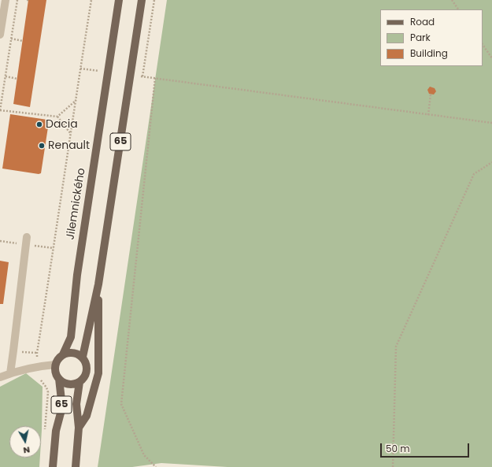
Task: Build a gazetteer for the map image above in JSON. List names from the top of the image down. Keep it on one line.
{"streets":{"main road":["65","Jilemnického"]},"crossings":[["65","Jilemnického"]],"places":["Dacia","Renault"],"legend":["Road","Park","Building"],"scale_bar":"50 m","north":"bottom"}
